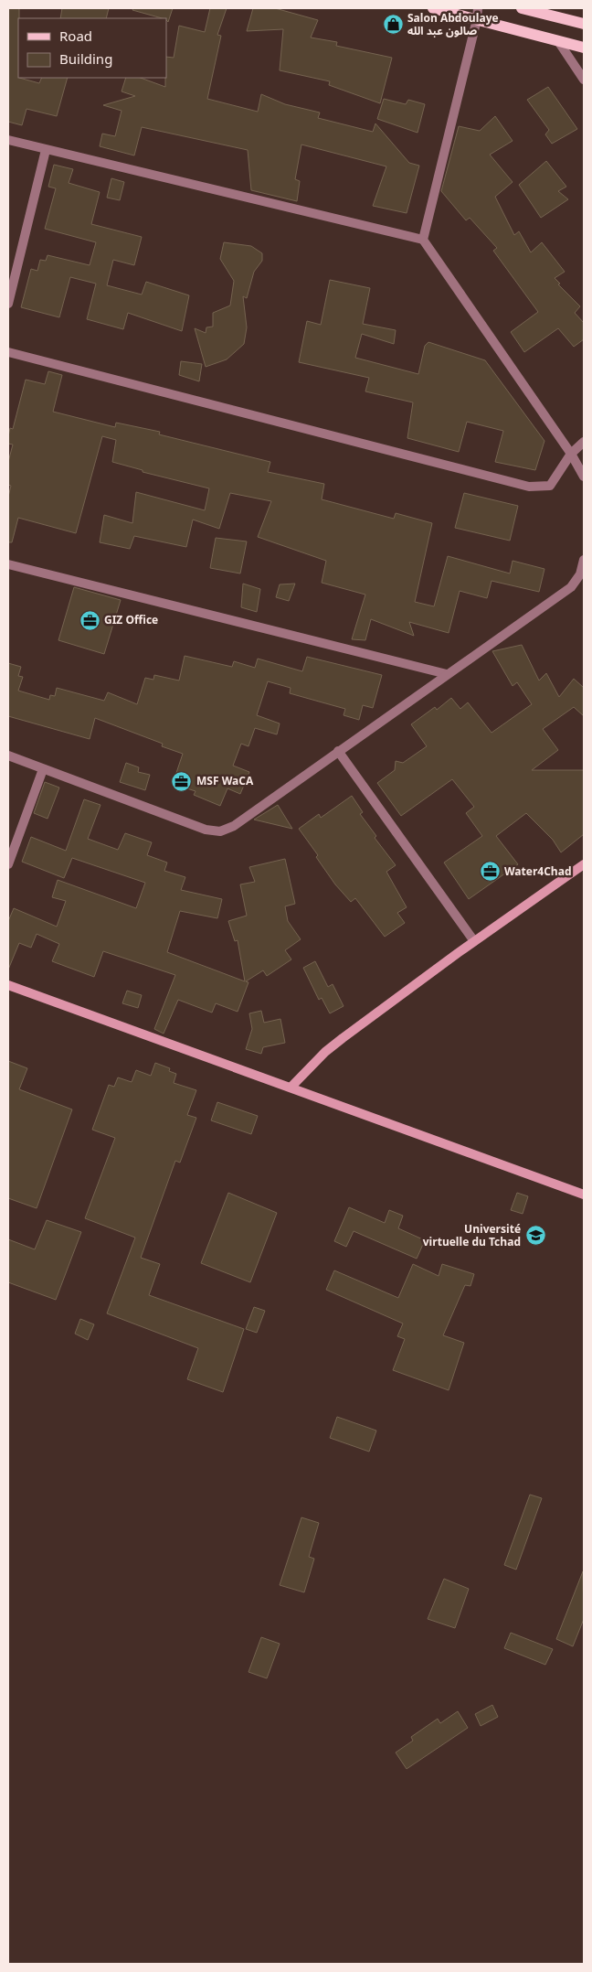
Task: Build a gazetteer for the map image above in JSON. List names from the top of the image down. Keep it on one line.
{"places":{"shop":["Salon Abdoulaye صالون عبد الله"],"office":["GIZ Office","MSF WaCA","Water4Chad"],"school or university":["Université virtuelle du Tchad"]},"legend":["Road","Building"]}
